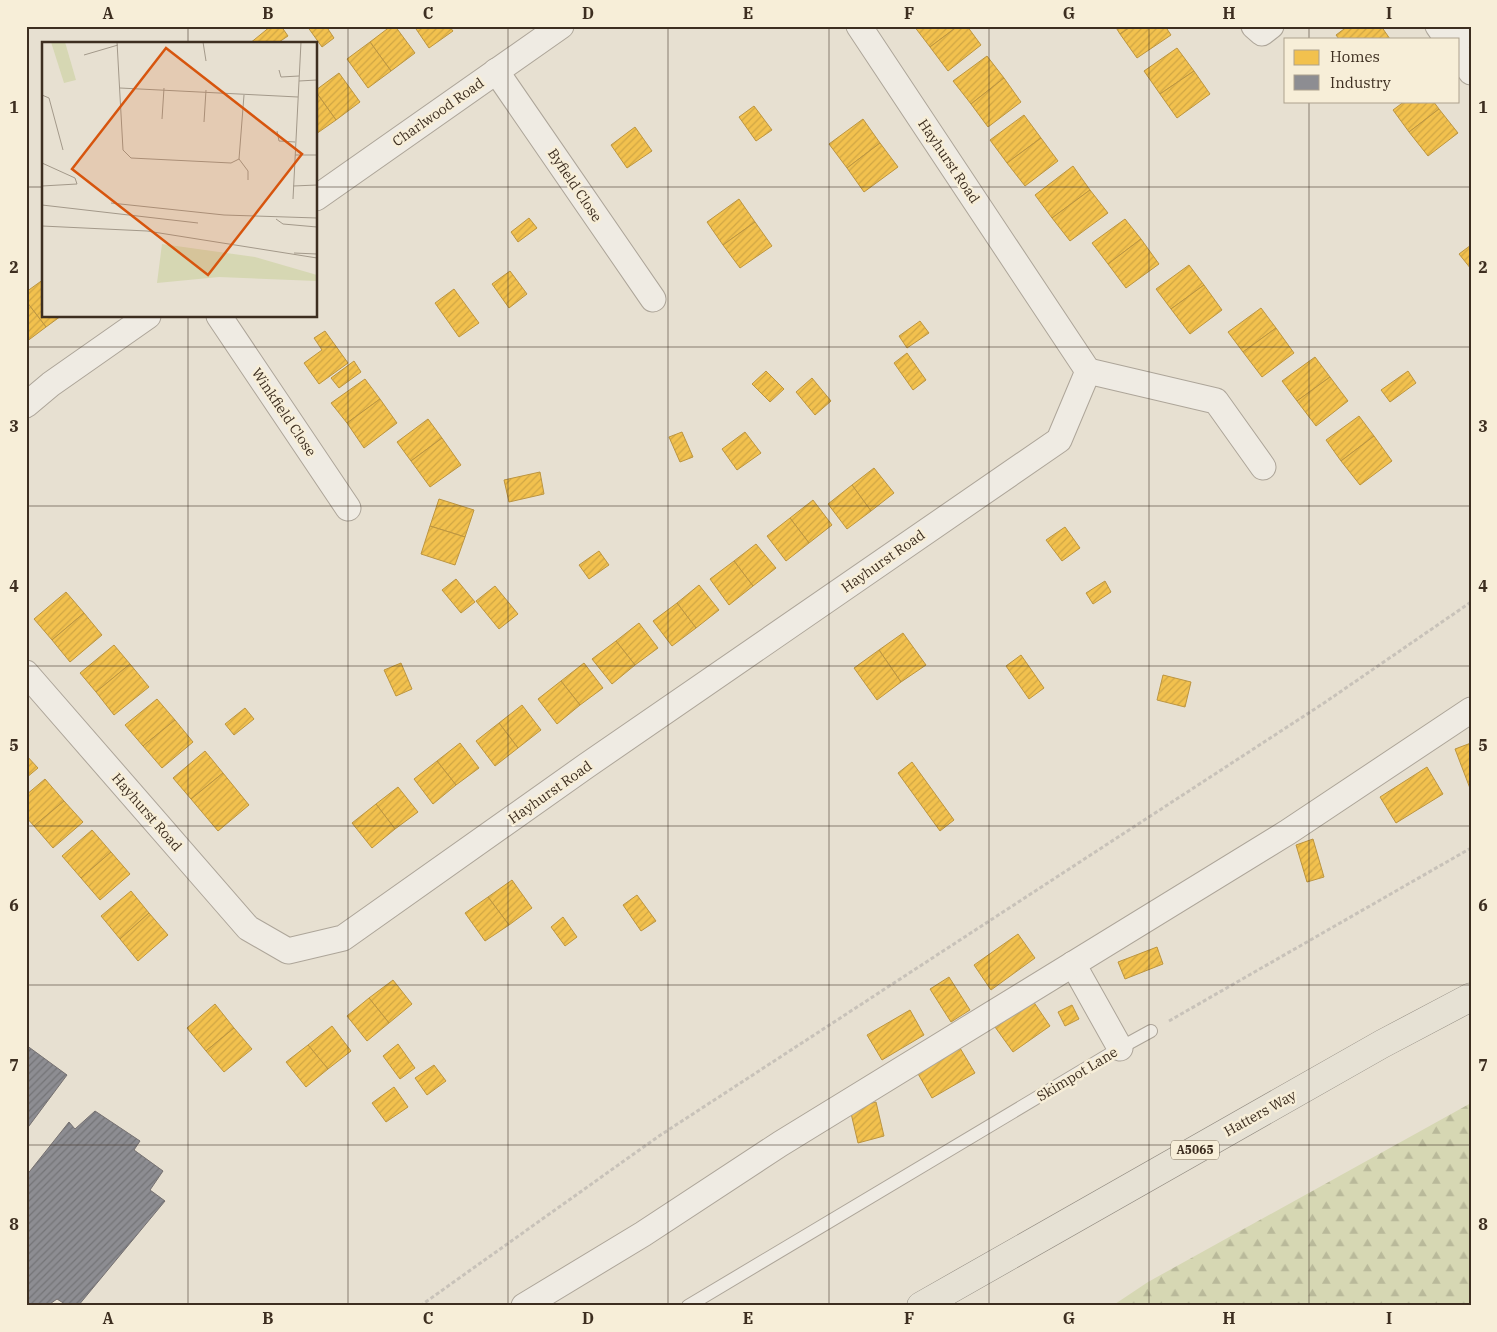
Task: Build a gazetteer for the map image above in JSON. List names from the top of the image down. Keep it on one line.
{"streets":{"main road":["Hatters Way","A5065"],"street":["Charlwood Road","Hayhurst Road","Byfield Close","Winkfield Close"],"lane":["Skimpot Lane"]},"crossings":[["Charlwood Road","Byfield Close"]],"legend":["Homes","Industry"],"grid":{"columns":["A","B","C","D","E","F","G","H","I"],"rows":["1","2","3","4","5","6","7","8"]}}
